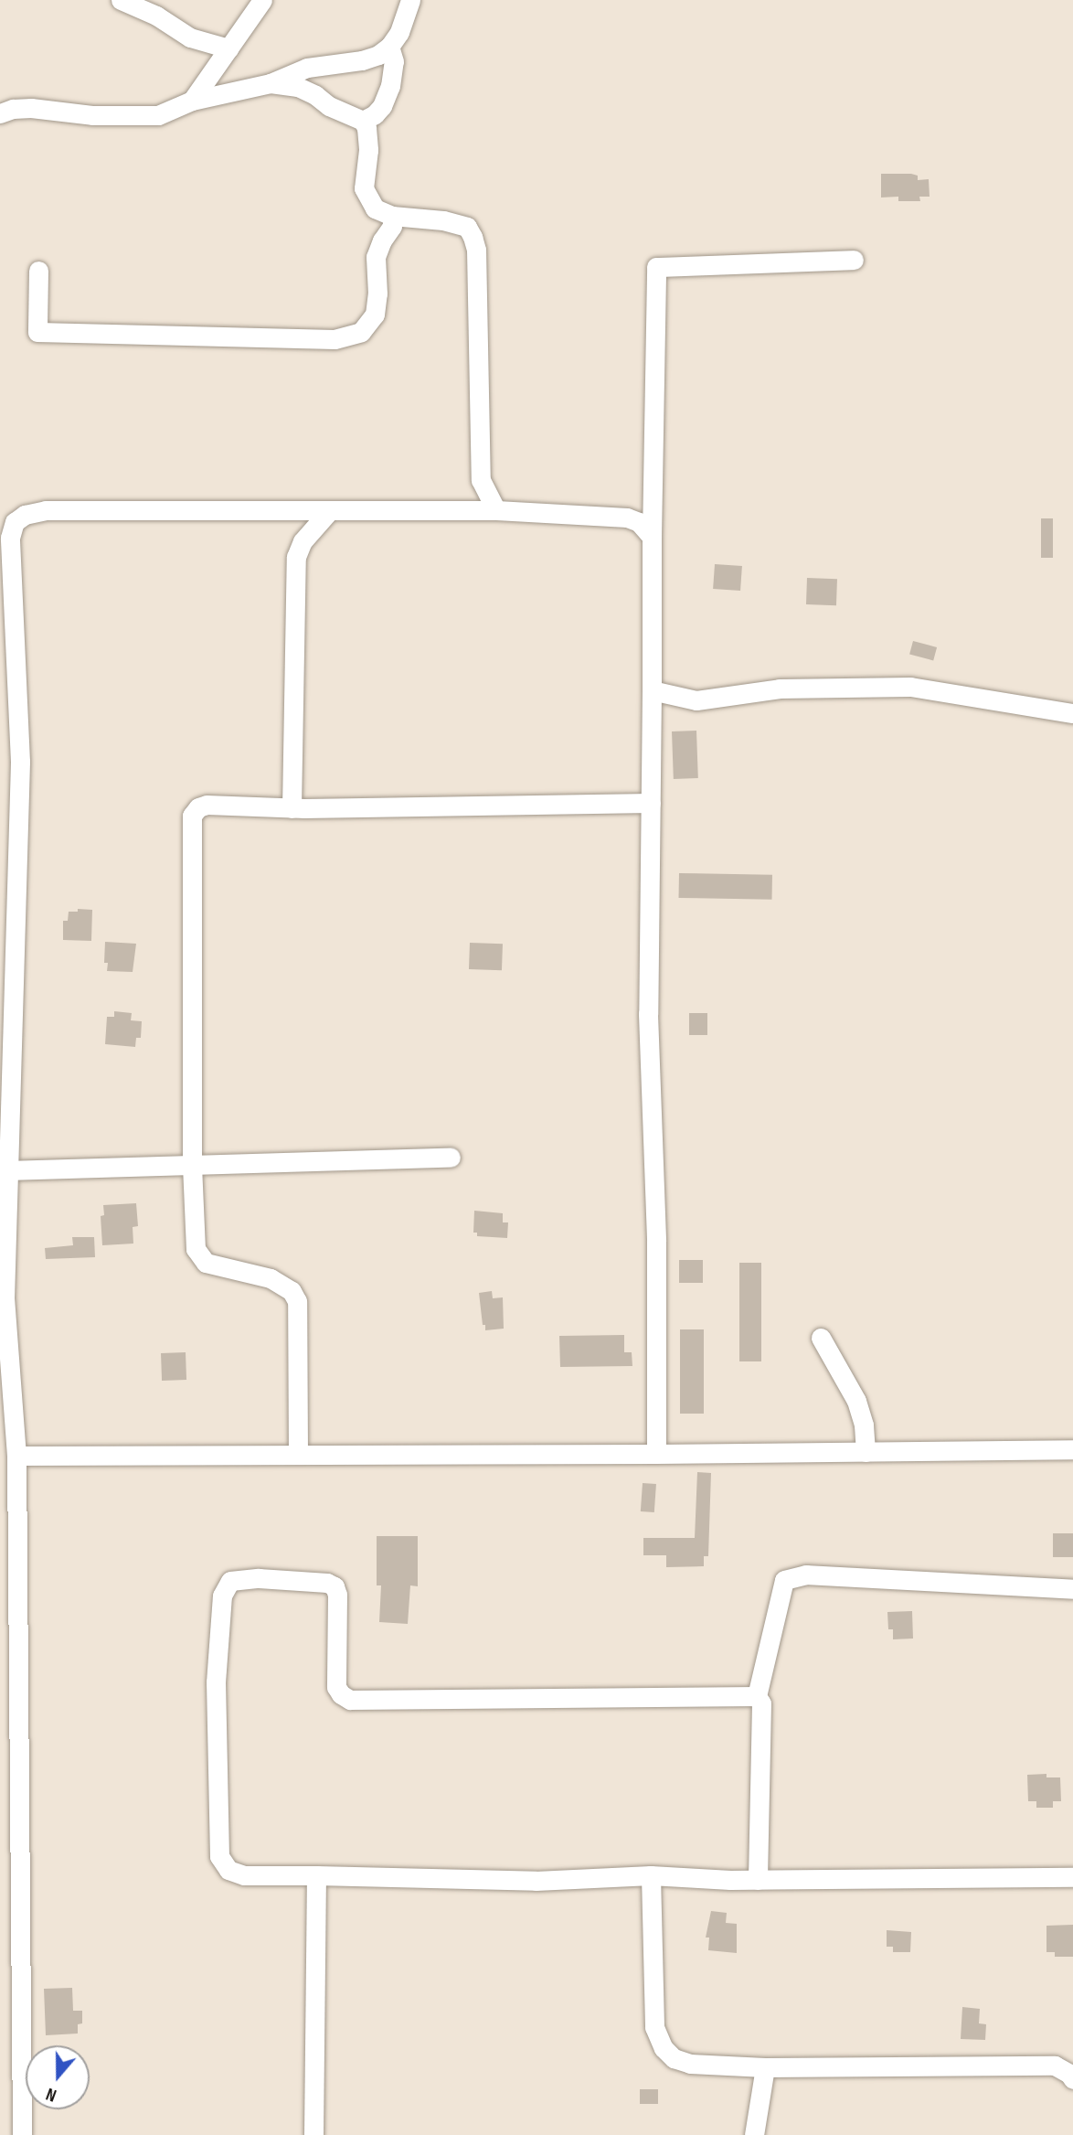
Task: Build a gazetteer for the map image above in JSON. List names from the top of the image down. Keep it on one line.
{"north":"bottom"}
